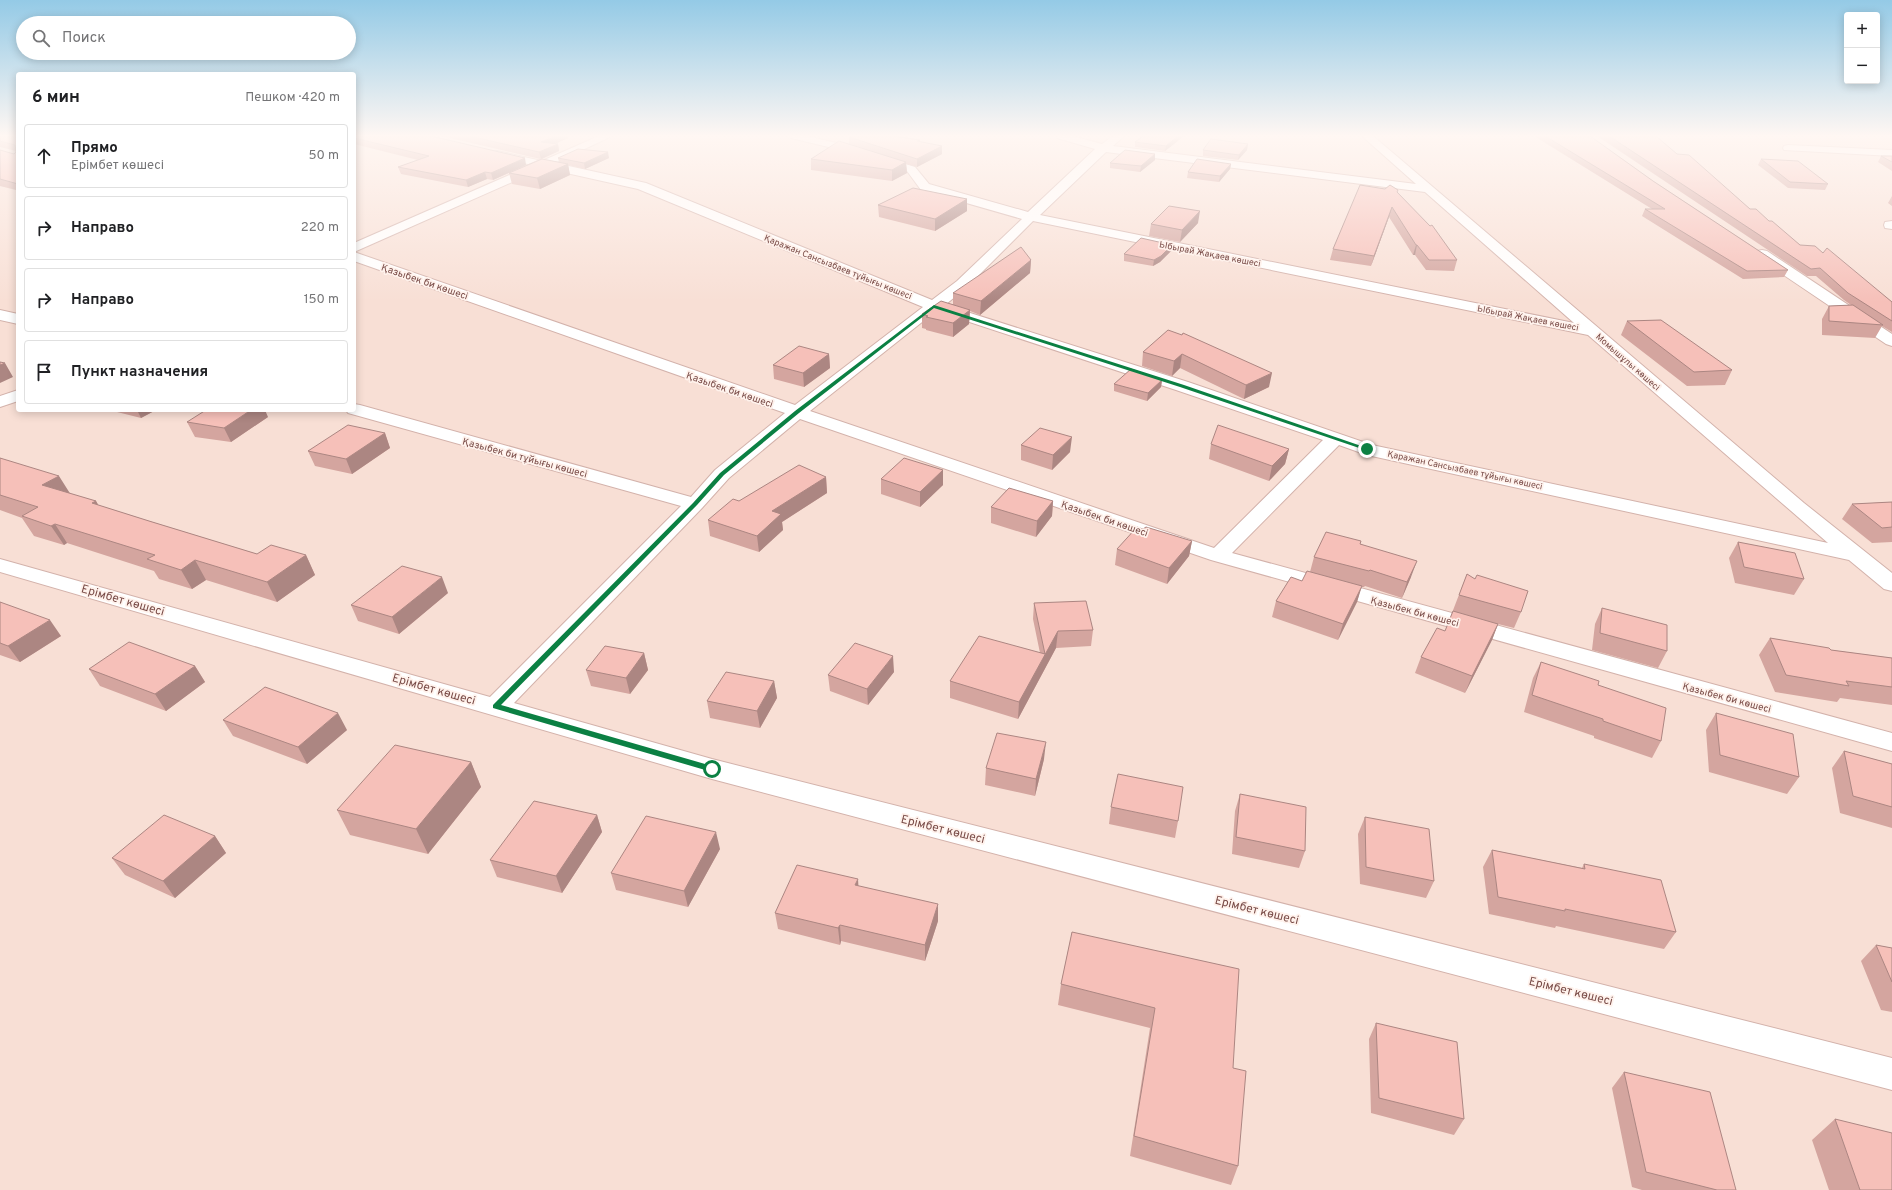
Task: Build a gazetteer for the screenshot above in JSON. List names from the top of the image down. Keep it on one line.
{"streets":{"street":["Ыбырай Жақаев көшесі","Қаражан Сансызбаев тұйығы көшесі","Қазыбек би көшесі","Момышұлы көшесі","Қазыбек би тұйығы көшесі","Ерімбет көшесі"]},"crossings":[["Ыбырай Жақаев көшесі","Момышұлы көшесі"],["Қаражан Сансызбаев тұйығы көшесі","Момышұлы көшесі"]],"page":{"map_buttons":["+","−"],"search":"Поиск","heading":["6 мин","Пешком · 420 m"],"list":[["Прямо","Ерімбет көшесі","50 m"],["Направо","220 m"],["Направо","150 m"],"Пункт назначения"]}}
